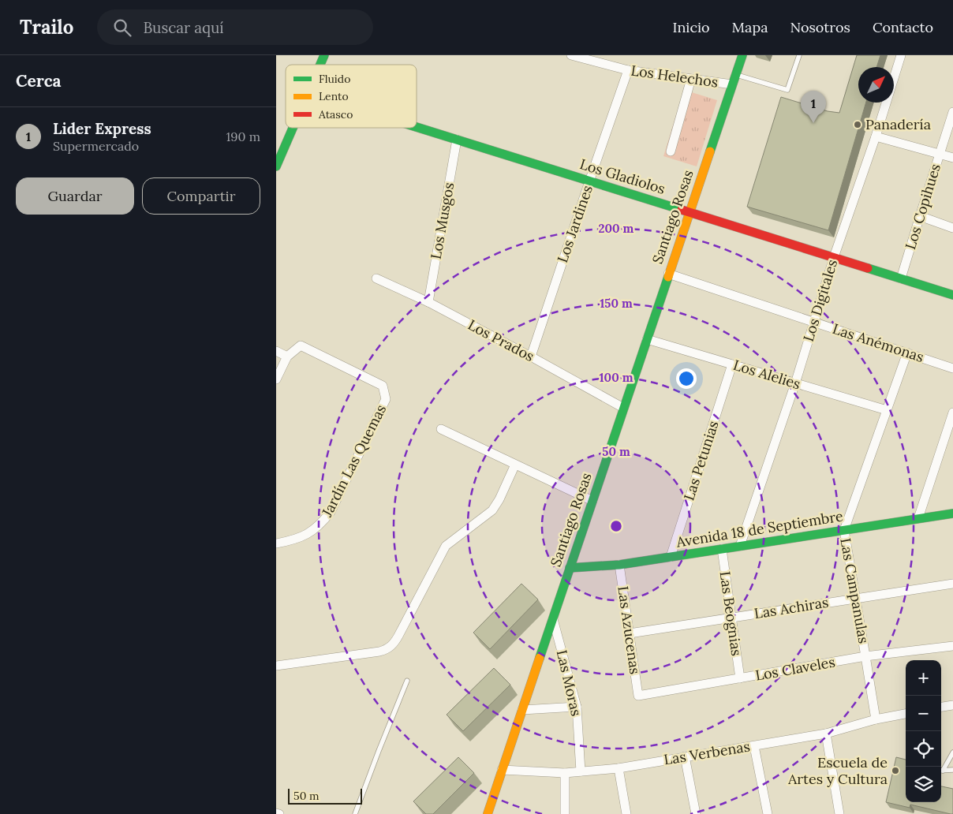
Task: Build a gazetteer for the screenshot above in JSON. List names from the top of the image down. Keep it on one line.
{"streets":{"street":["Los Helechos","Los Gladiolos","Los Copihues","Santiago Rosas","Los Musgos","Los Jardines","Los Digitales","Los Prados","Las Anémonas","Los Alelies","Jardín Las Quemas","Las Petunias","Avenida 18 de Septiembre","Las Campanulas","Las Achiras","Las Beognias","Las Azucenas","Los Claveles","Las Moras","Las Verbenas"]},"crossings":[["Los Helechos","Santiago Rosas"],["Los Helechos","Los Jardines"],["Los Gladiolos","Los Copihues"],["Los Gladiolos","Santiago Rosas"],["Los Gladiolos","Los Musgos"],["Los Gladiolos","Los Jardines"],["Los Gladiolos","Los Digitales"],["Santiago Rosas","Los Prados"],["Santiago Rosas","Las Anémonas"],["Santiago Rosas","Los Alelies"],["Santiago Rosas","Avenida 18 de Septiembre"],["Santiago Rosas","Las Moras"],["Santiago Rosas","Las Verbenas"],["Los Musgos","Los Prados"],["Los Jardines","Los Prados"],["Los Digitales","Las Anémonas"],["Los Digitales","Los Alelies"],["Los Digitales","Avenida 18 de Septiembre"],["Las Anémonas","Las Campanulas"],["Los Alelies","Las Petunias"],["Los Alelies","Las Campanulas"],["Las Petunias","Avenida 18 de Septiembre"],["Avenida 18 de Septiembre","Las Campanulas"],["Avenida 18 de Septiembre","Las Beognias"],["Avenida 18 de Septiembre","Las Azucenas"],["Las Campanulas","Las Achiras"],["Las Campanulas","Los Claveles"],["Las Campanulas","Las Verbenas"],["Las Achiras","Las Beognias"],["Las Achiras","Las Azucenas"],["Las Beognias","Los Claveles"],["Las Azucenas","Los Claveles"],["Las Moras","Las Verbenas"]],"places":["Panadería","Escuela de Artes y Cultura"],"legend":["Fluido","Lento","Atasco"],"scale_bar":"50 m","north":"top right","page":{"header":"Trailo","search":"Buscar aquí","nav":["Inicio","Mapa","Nosotros","Contacto"],"heading":"Cerca","pins":"1","list":[{"mark":"1","name":"Lider Express","note":"Supermercado","value":"190 m"}],"buttons":["Guardar","Compartir"],"map_buttons":["+","−"],"scale":"50 m"},"rings":["200 m","150 m","100 m","50 m"]}
